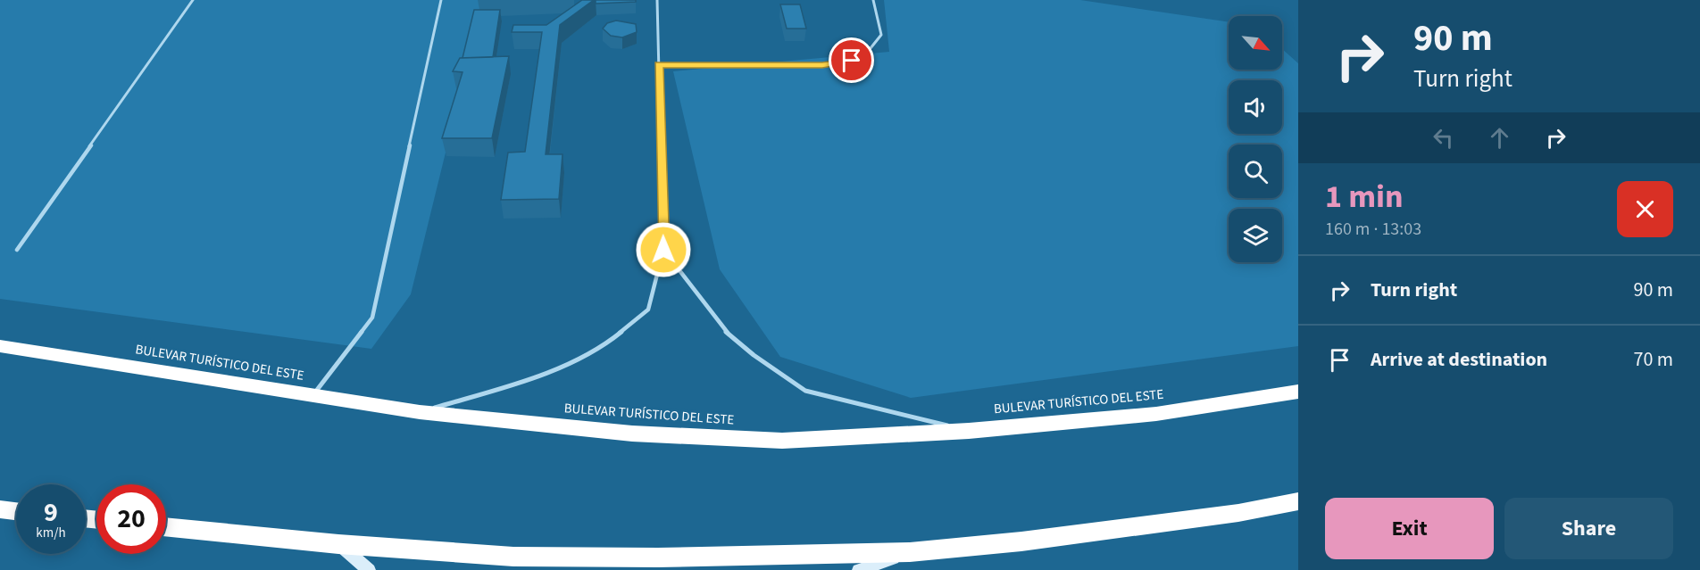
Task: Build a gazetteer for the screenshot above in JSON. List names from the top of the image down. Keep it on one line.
{"streets":{"highway":["BULEVAR TURÍSTICO DEL ESTE"]},"north":"bottom right","page":{"turn":["90 m","Turn right"],"heading":["1 min","160 m · 13:03"],"list":[{"name":"Turn right","value":"90 m"},{"name":"Arrive at destination","value":"70 m"}],"speed":"9 km/h","limit":"20","buttons":["Exit","Share"]}}
